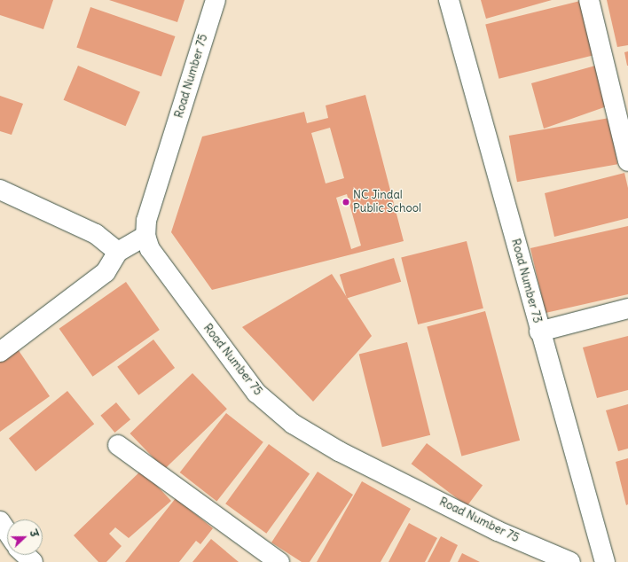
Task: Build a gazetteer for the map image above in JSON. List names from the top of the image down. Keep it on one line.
{"streets":{"street":["Road Number 75","Road Number 73"]},"places":["NC Jindal Public School"],"north":"right"}
